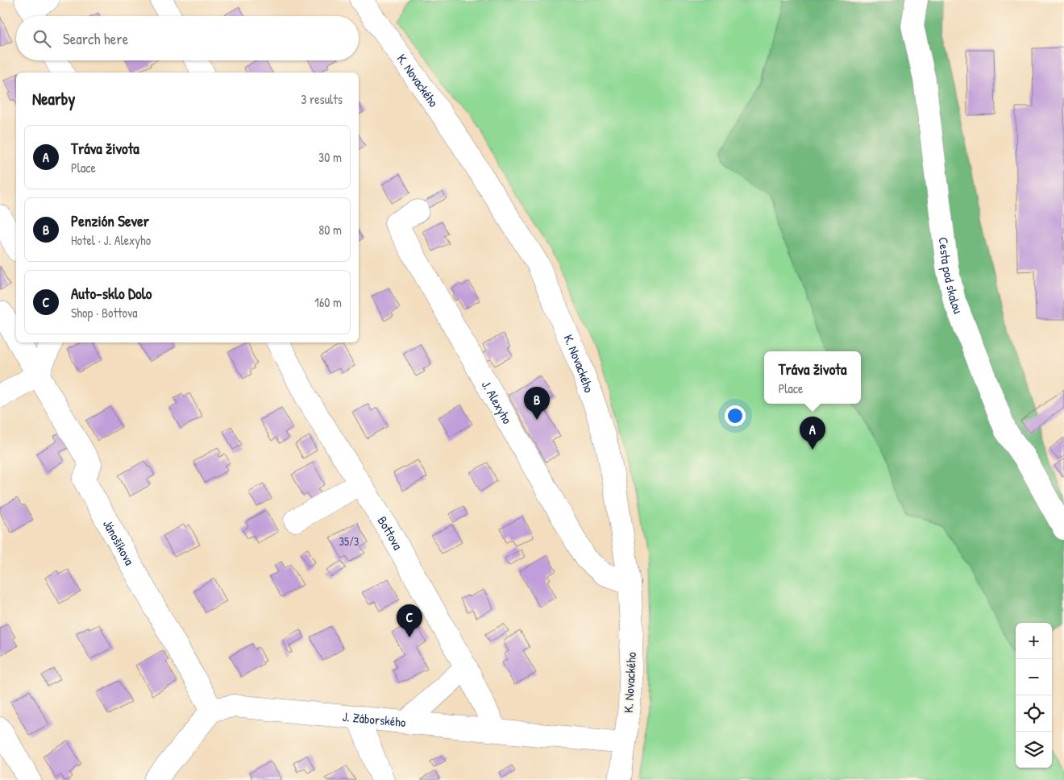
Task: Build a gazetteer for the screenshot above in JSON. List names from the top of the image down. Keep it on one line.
{"streets":{"street":["K. Novackého","Cesta pod skalou","J. Alexyho","Bottova","Jánošíkova","J. Záborského"]},"crossings":[["K. Novackého","J. Alexyho"],["K. Novackého","J. Záborského"],["Bottova","J. Záborského"],["Jánošíkova","J. Záborského"]],"house_numbers":["35/3"],"page":{"search":"Search here","heading":["Nearby","3 results"],"list":[{"mark":"A","name":"Tráva života","note":"Place","value":"30 m"},{"mark":"B","name":"Penzión Sever","note":"Hotel · J. Alexyho","value":"80 m"},{"mark":"C","name":"Auto-sklo Dolo","note":"Shop · Bottova","value":"160 m"}],"popup":["Tráva života","Place"],"pins":["B","A","C"],"map_buttons":["+","−"]}}
